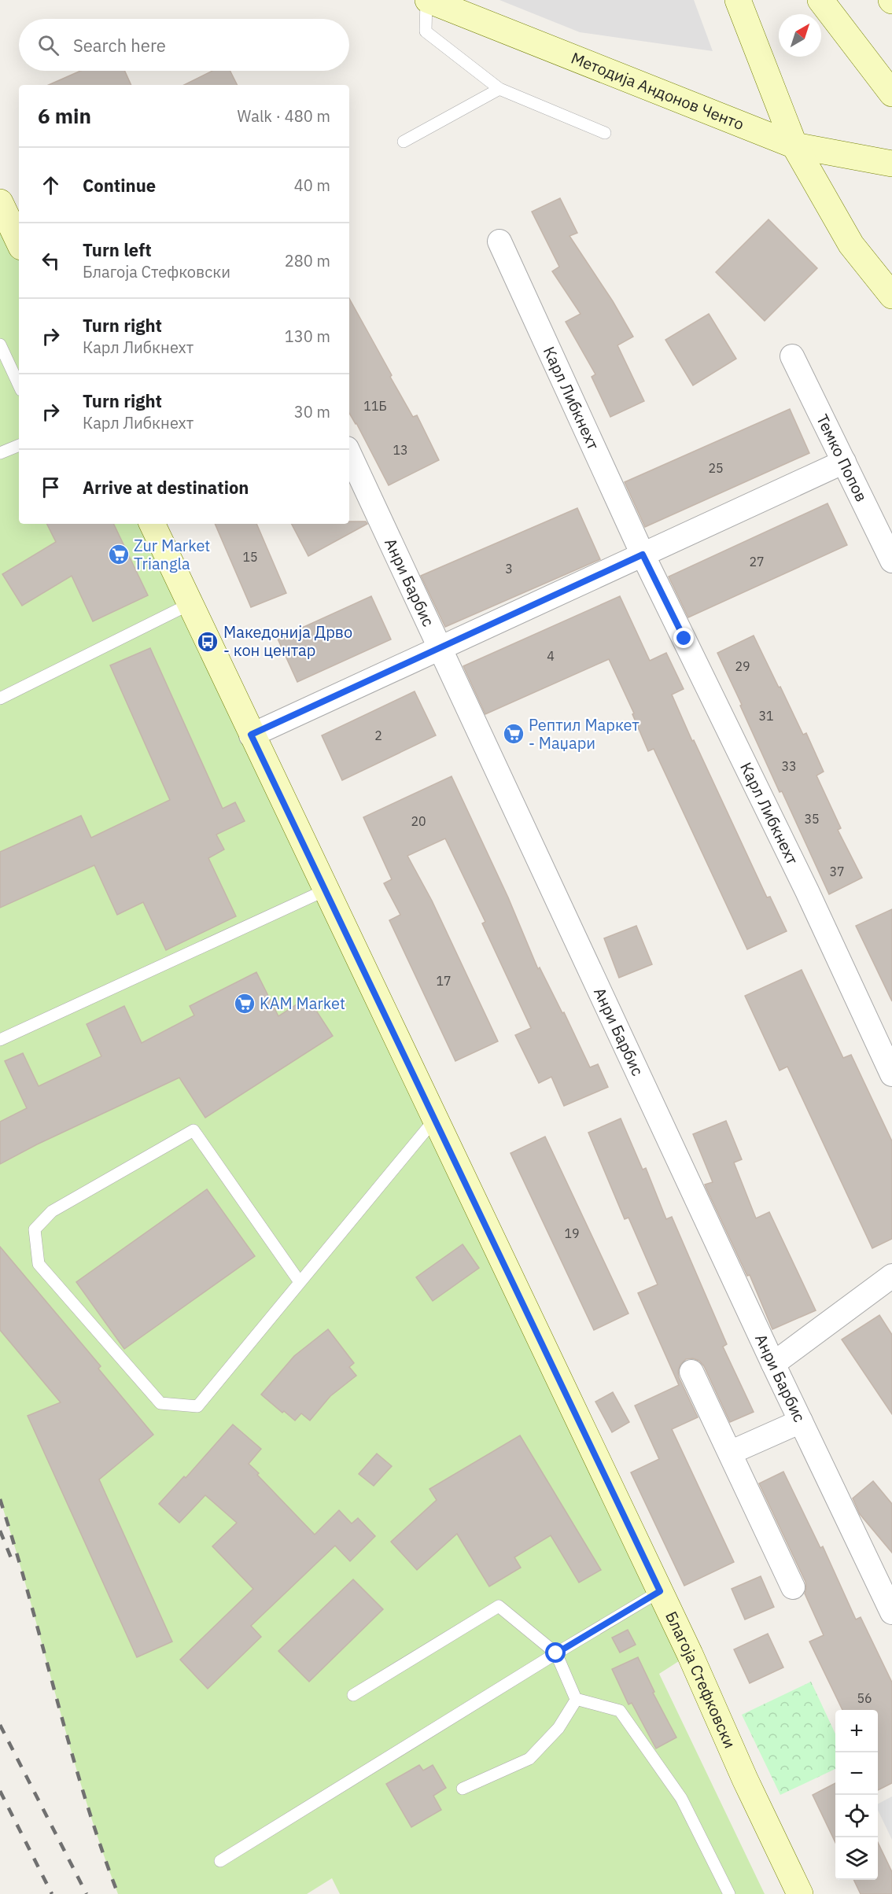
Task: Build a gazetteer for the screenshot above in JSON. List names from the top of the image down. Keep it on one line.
{"streets":{"main road":["Методија Андонов Ченто","Благоја Стефковски"],"street":["Карл Либкнехт","Темко Попов","Анри Барбис"]},"places":{"supermarket":["Zur Market Triangla","Рептил Маркет - Маџари","KAM Market"],"bus stop":["Македонија Дрво - кон центар"]},"house_numbers":["11Б","13","25","15","27","3","4","29","31","2","33","35","20","37","17","19","56"],"north":"top right","page":{"search":"Search here","heading":["6 min","Walk · 480 m"],"list":[["Continue","40 m"],["Turn left","Благоја Стефковски","280 m"],["Turn right","Карл Либкнехт","130 m"],["Turn right","Карл Либкнехт","30 m"],"Arrive at destination"],"map_buttons":["+","−"]}}
